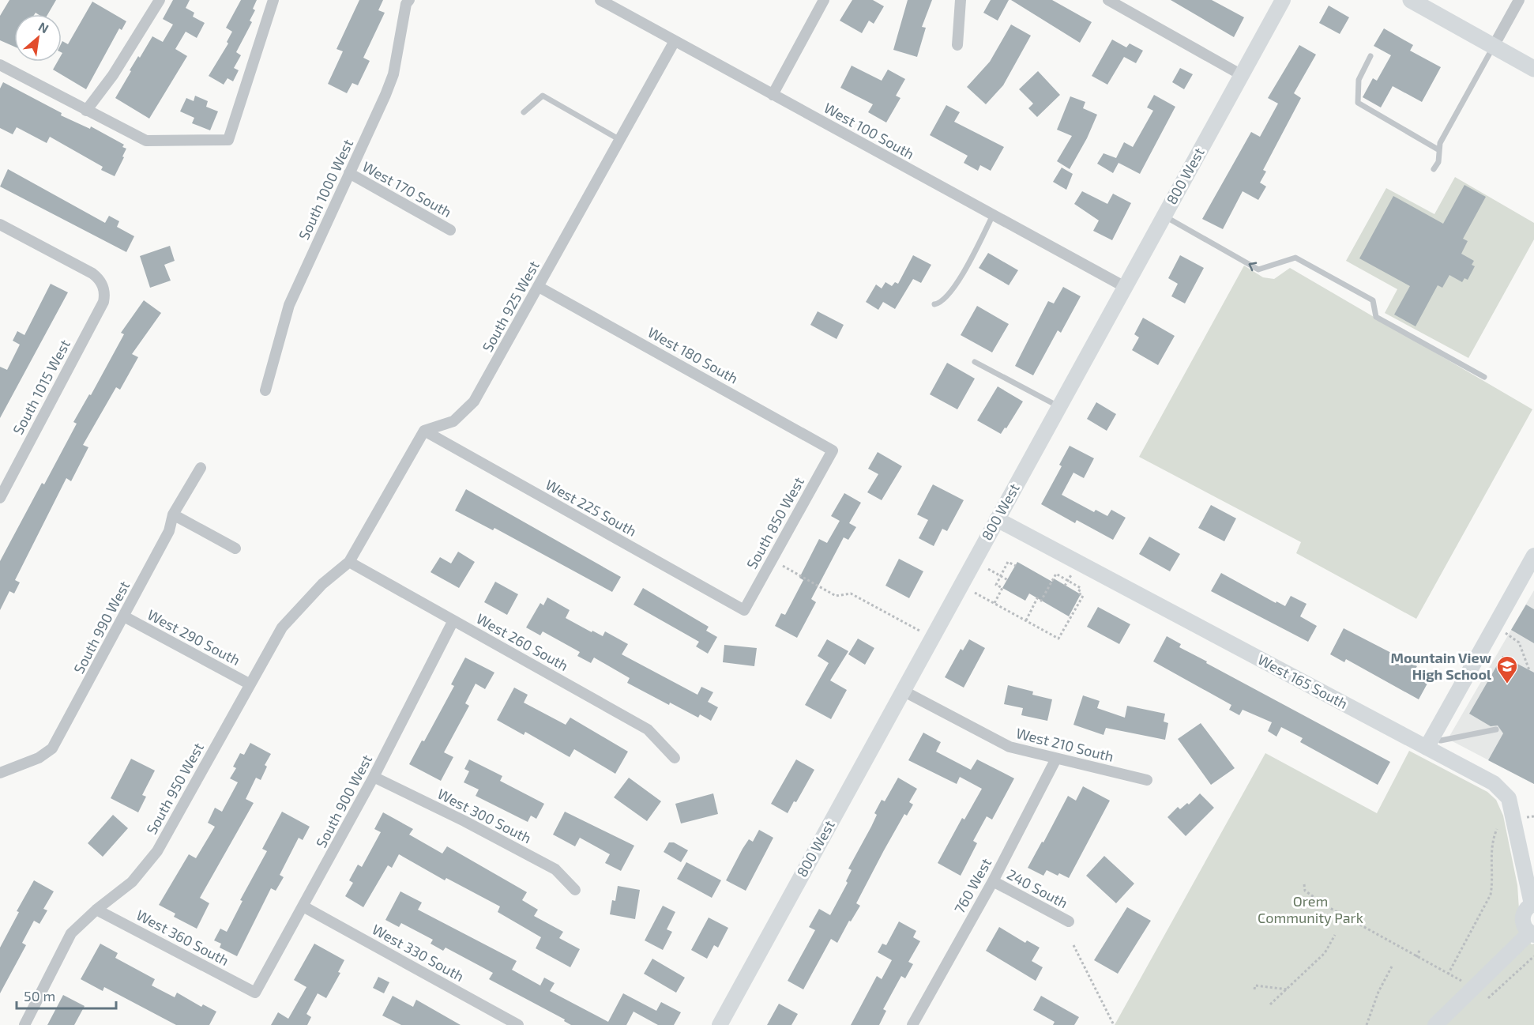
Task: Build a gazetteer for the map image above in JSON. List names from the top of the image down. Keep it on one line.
{"streets":{"street":["West 100 South","800 West","South 1000 West","West 170 South","South 925 West","West 180 South","South 1015 West","West 225 South","South 850 West","South 990 West","West 290 South","West 260 South","West 165 South","West 210 South","South 950 West","South 900 West","West 300 South","760 West","240 South","West 360 South","West 330 South"]},"crossings":[["West 100 South","800 West"],["West 100 South","South 925 West"],["800 West","West 165 South"],["800 West","West 210 South"],["South 1000 West","West 170 South"],["South 925 West","West 180 South"],["South 925 West","West 225 South"],["West 180 South","South 850 West"],["West 225 South","South 850 West"],["South 990 West","West 290 South"],["West 290 South","South 950 West"],["West 260 South","South 950 West"],["West 260 South","South 900 West"],["West 210 South","760 West"],["South 950 West","West 360 South"],["South 900 West","West 300 South"],["South 900 West","West 360 South"],["South 900 West","West 330 South"],["760 West","240 South"]],"parks":["Orem Community Park"],"places":{"school or university":["Mountain View High School"]},"scale_bar":"50 m","north":"top right"}
